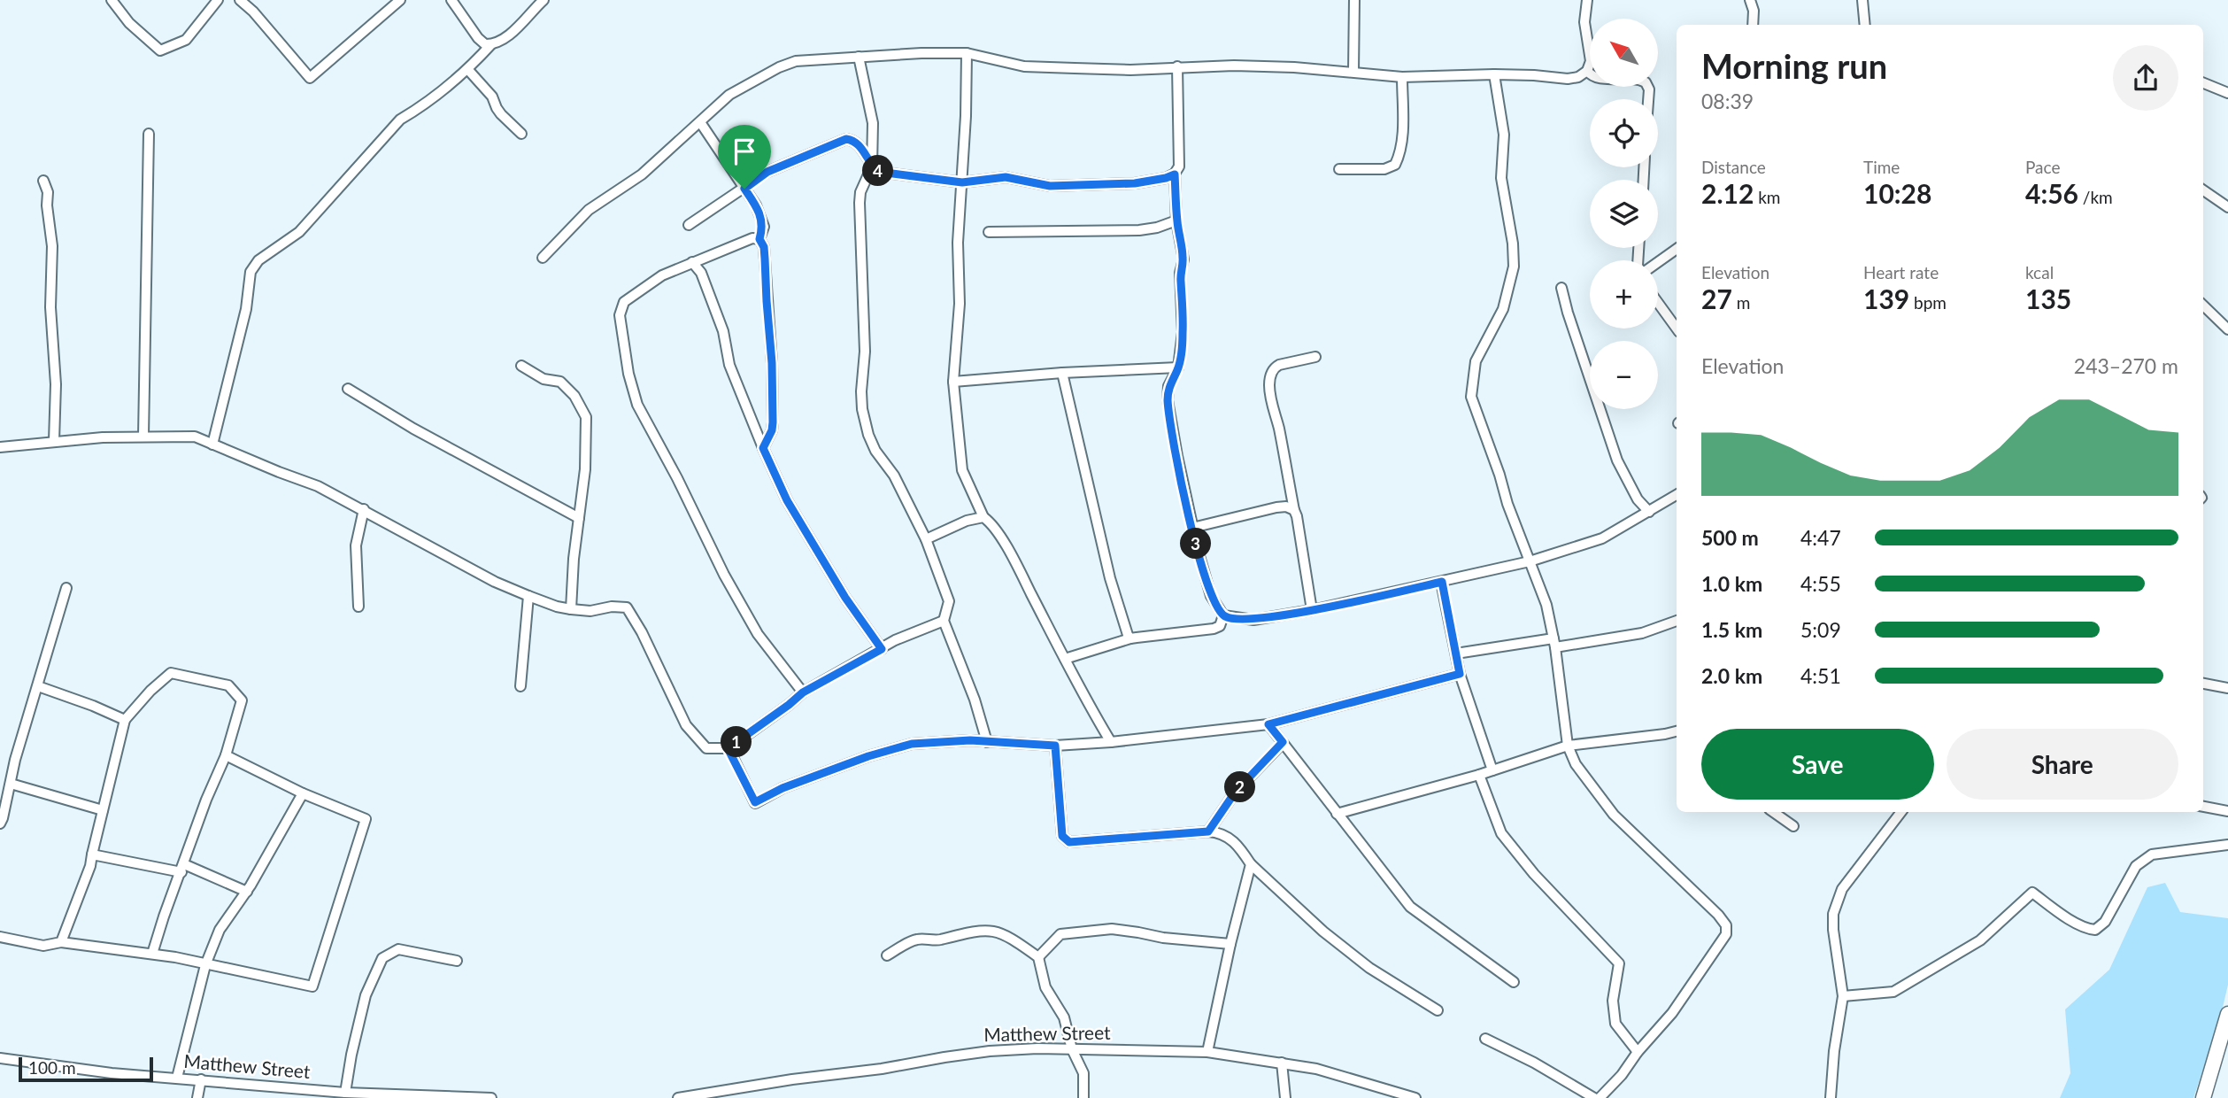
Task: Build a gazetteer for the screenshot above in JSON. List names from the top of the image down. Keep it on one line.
{"streets":{"street":["Matthew Street"]},"scale_bar":"100 m","north":"top left","page":{"map_buttons":["+","−"],"heading":["Morning run","08:39"],"stats":[["Distance","2.12 km"],["Time","10:28"],["Pace","4:56 /km"],["Elevation","27 m"],["Heart rate","139 bpm"],["kcal","135"]],"pins":["4","3","1","2"],"chart":["Elevation","243–270 m"],"list":[{"name":"500 m","note":"4:47"},{"name":"1.0 km","note":"4:55"},{"name":"1.5 km","note":"5:09"},{"name":"2.0 km","note":"4:51"}],"buttons":["Save","Share"],"scale":"100 m"}}
